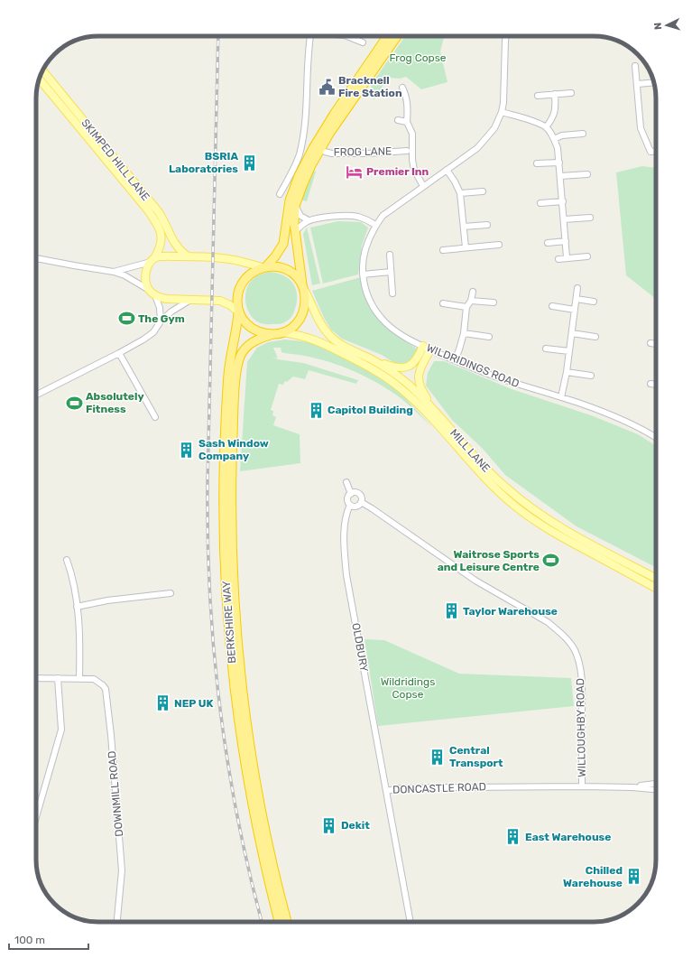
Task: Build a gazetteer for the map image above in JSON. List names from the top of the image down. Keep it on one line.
{"streets":{"highway":["BERKSHIRE WAY"],"main road":["SKIMPED HILL LANE","MILL LANE"],"street":["FROG LANE","WILDRIDINGS ROAD","OLDBURY","WILLOUGHBY ROAD","DONCASTLE ROAD","DOWNMILL ROAD"]},"crossings":[["MILL LANE","BERKSHIRE WAY"],["OLDBURY","WILLOUGHBY ROAD"],["OLDBURY","DONCASTLE ROAD"],["WILLOUGHBY ROAD","DONCASTLE ROAD"]],"parks":["Frog Copse","Wildridings Copse"],"places":{"public building":["Bracknell Fire Station"],"building":["BSRIA Laboratories","Capitol Building","Sash Window Company","Taylor Warehouse","NEP UK","Central Transport","Dekit","East Warehouse","Chilled Warehouse"],"hotel":["Premier Inn"],"sports":["The Gym","Absolutely Fitness","Waitrose Sports and Leisure Centre"]},"scale_bar":"100 m","north":"left"}
